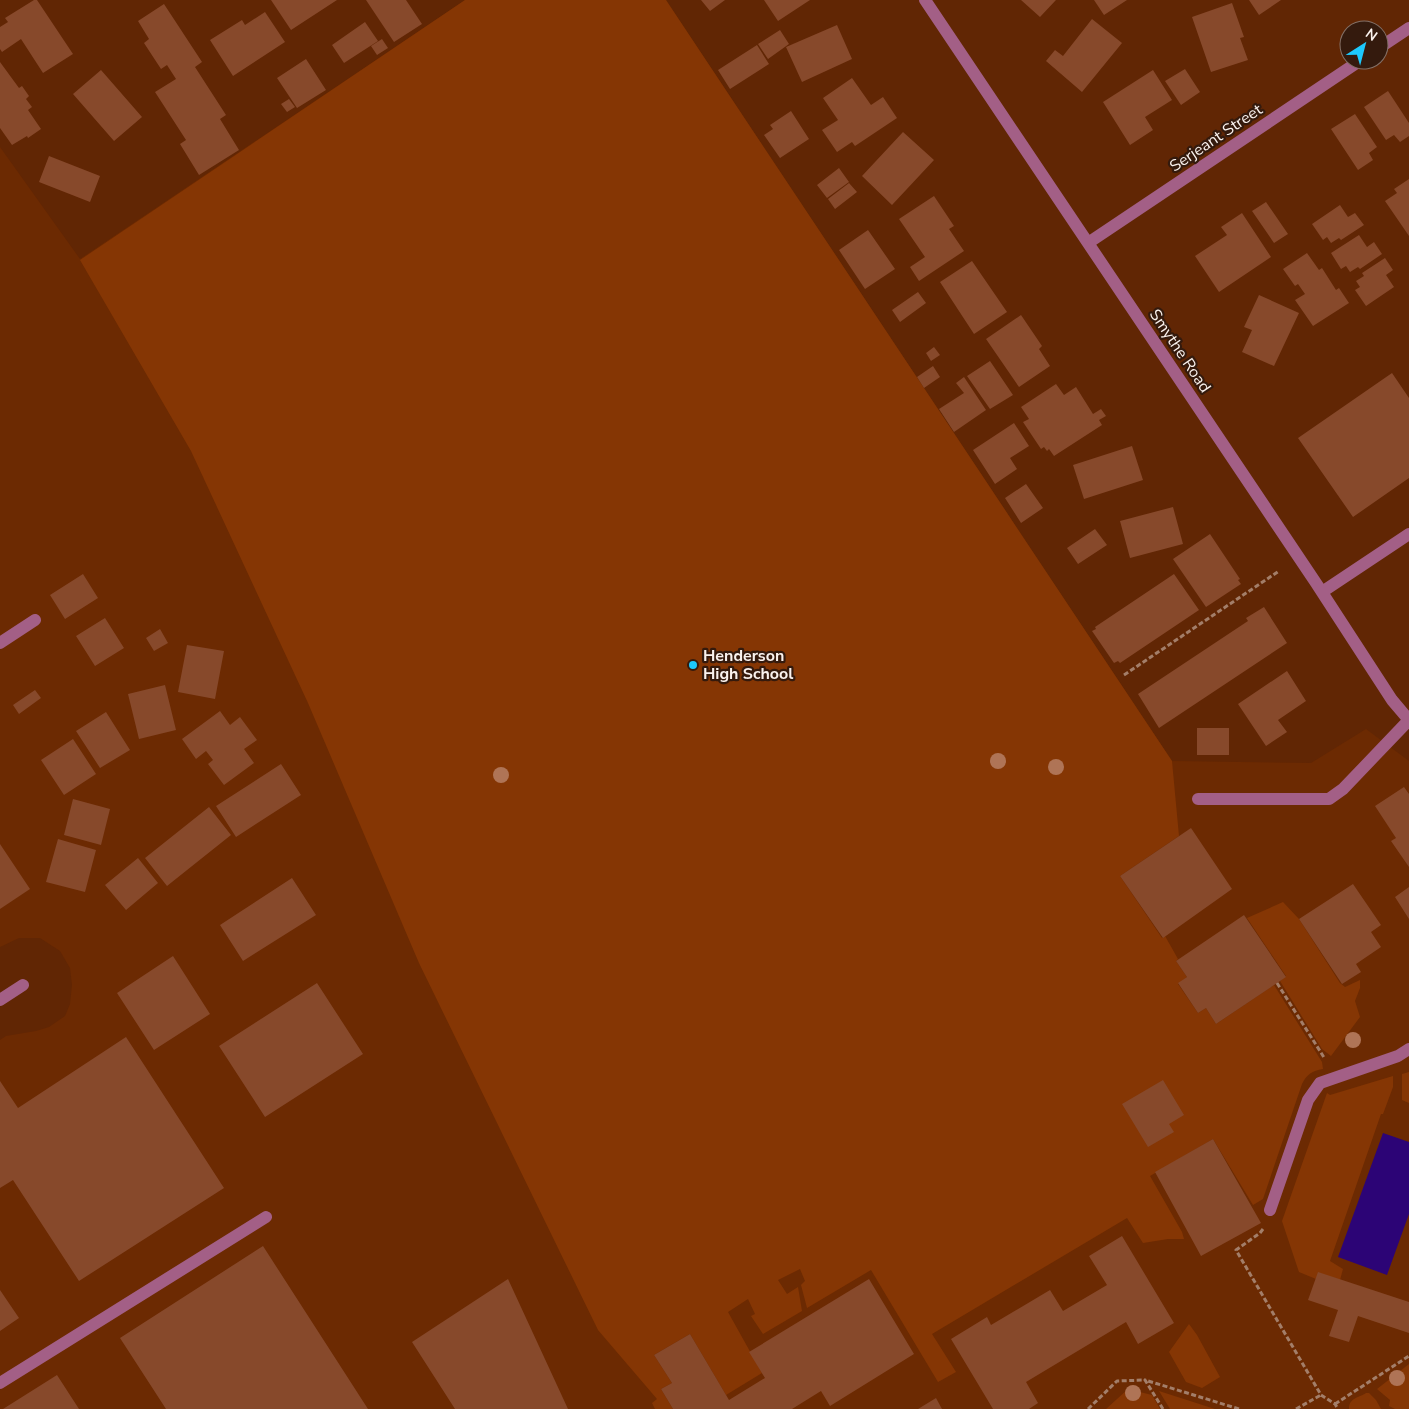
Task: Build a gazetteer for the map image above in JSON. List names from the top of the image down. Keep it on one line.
{"streets":{"street":["Serjeant Street","Smythe Road"]},"crossings":[["Serjeant Street","Smythe Road"]],"places":["Henderson High School"],"north":"top right"}
